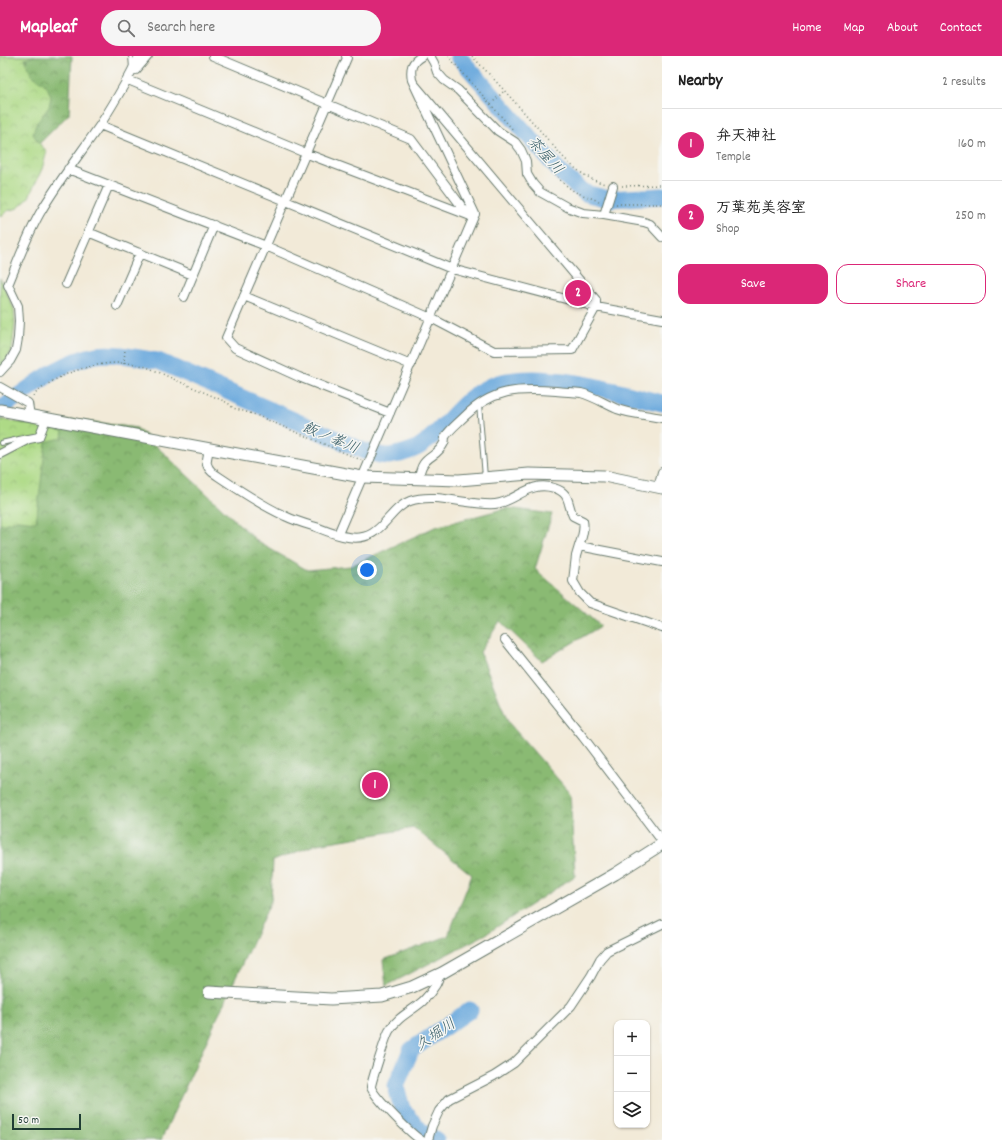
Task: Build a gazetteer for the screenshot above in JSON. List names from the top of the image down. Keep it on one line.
{"water":["茶屋川","飯ノ峯川","久堀川"],"scale_bar":"50 m","page":{"header":"Mapleaf","search":"Search here","nav":["Home","Map","About","Contact"],"heading":["Nearby","2 results"],"list":[{"mark":"1","name":"弁天神社","note":"Temple","value":"160 m"},{"mark":"2","name":"万葉苑美容室","note":"Shop","value":"250 m"}],"buttons":["Save","Share"],"pins":["2","1"],"map_buttons":["+","−"],"scale":"50 m"}}
